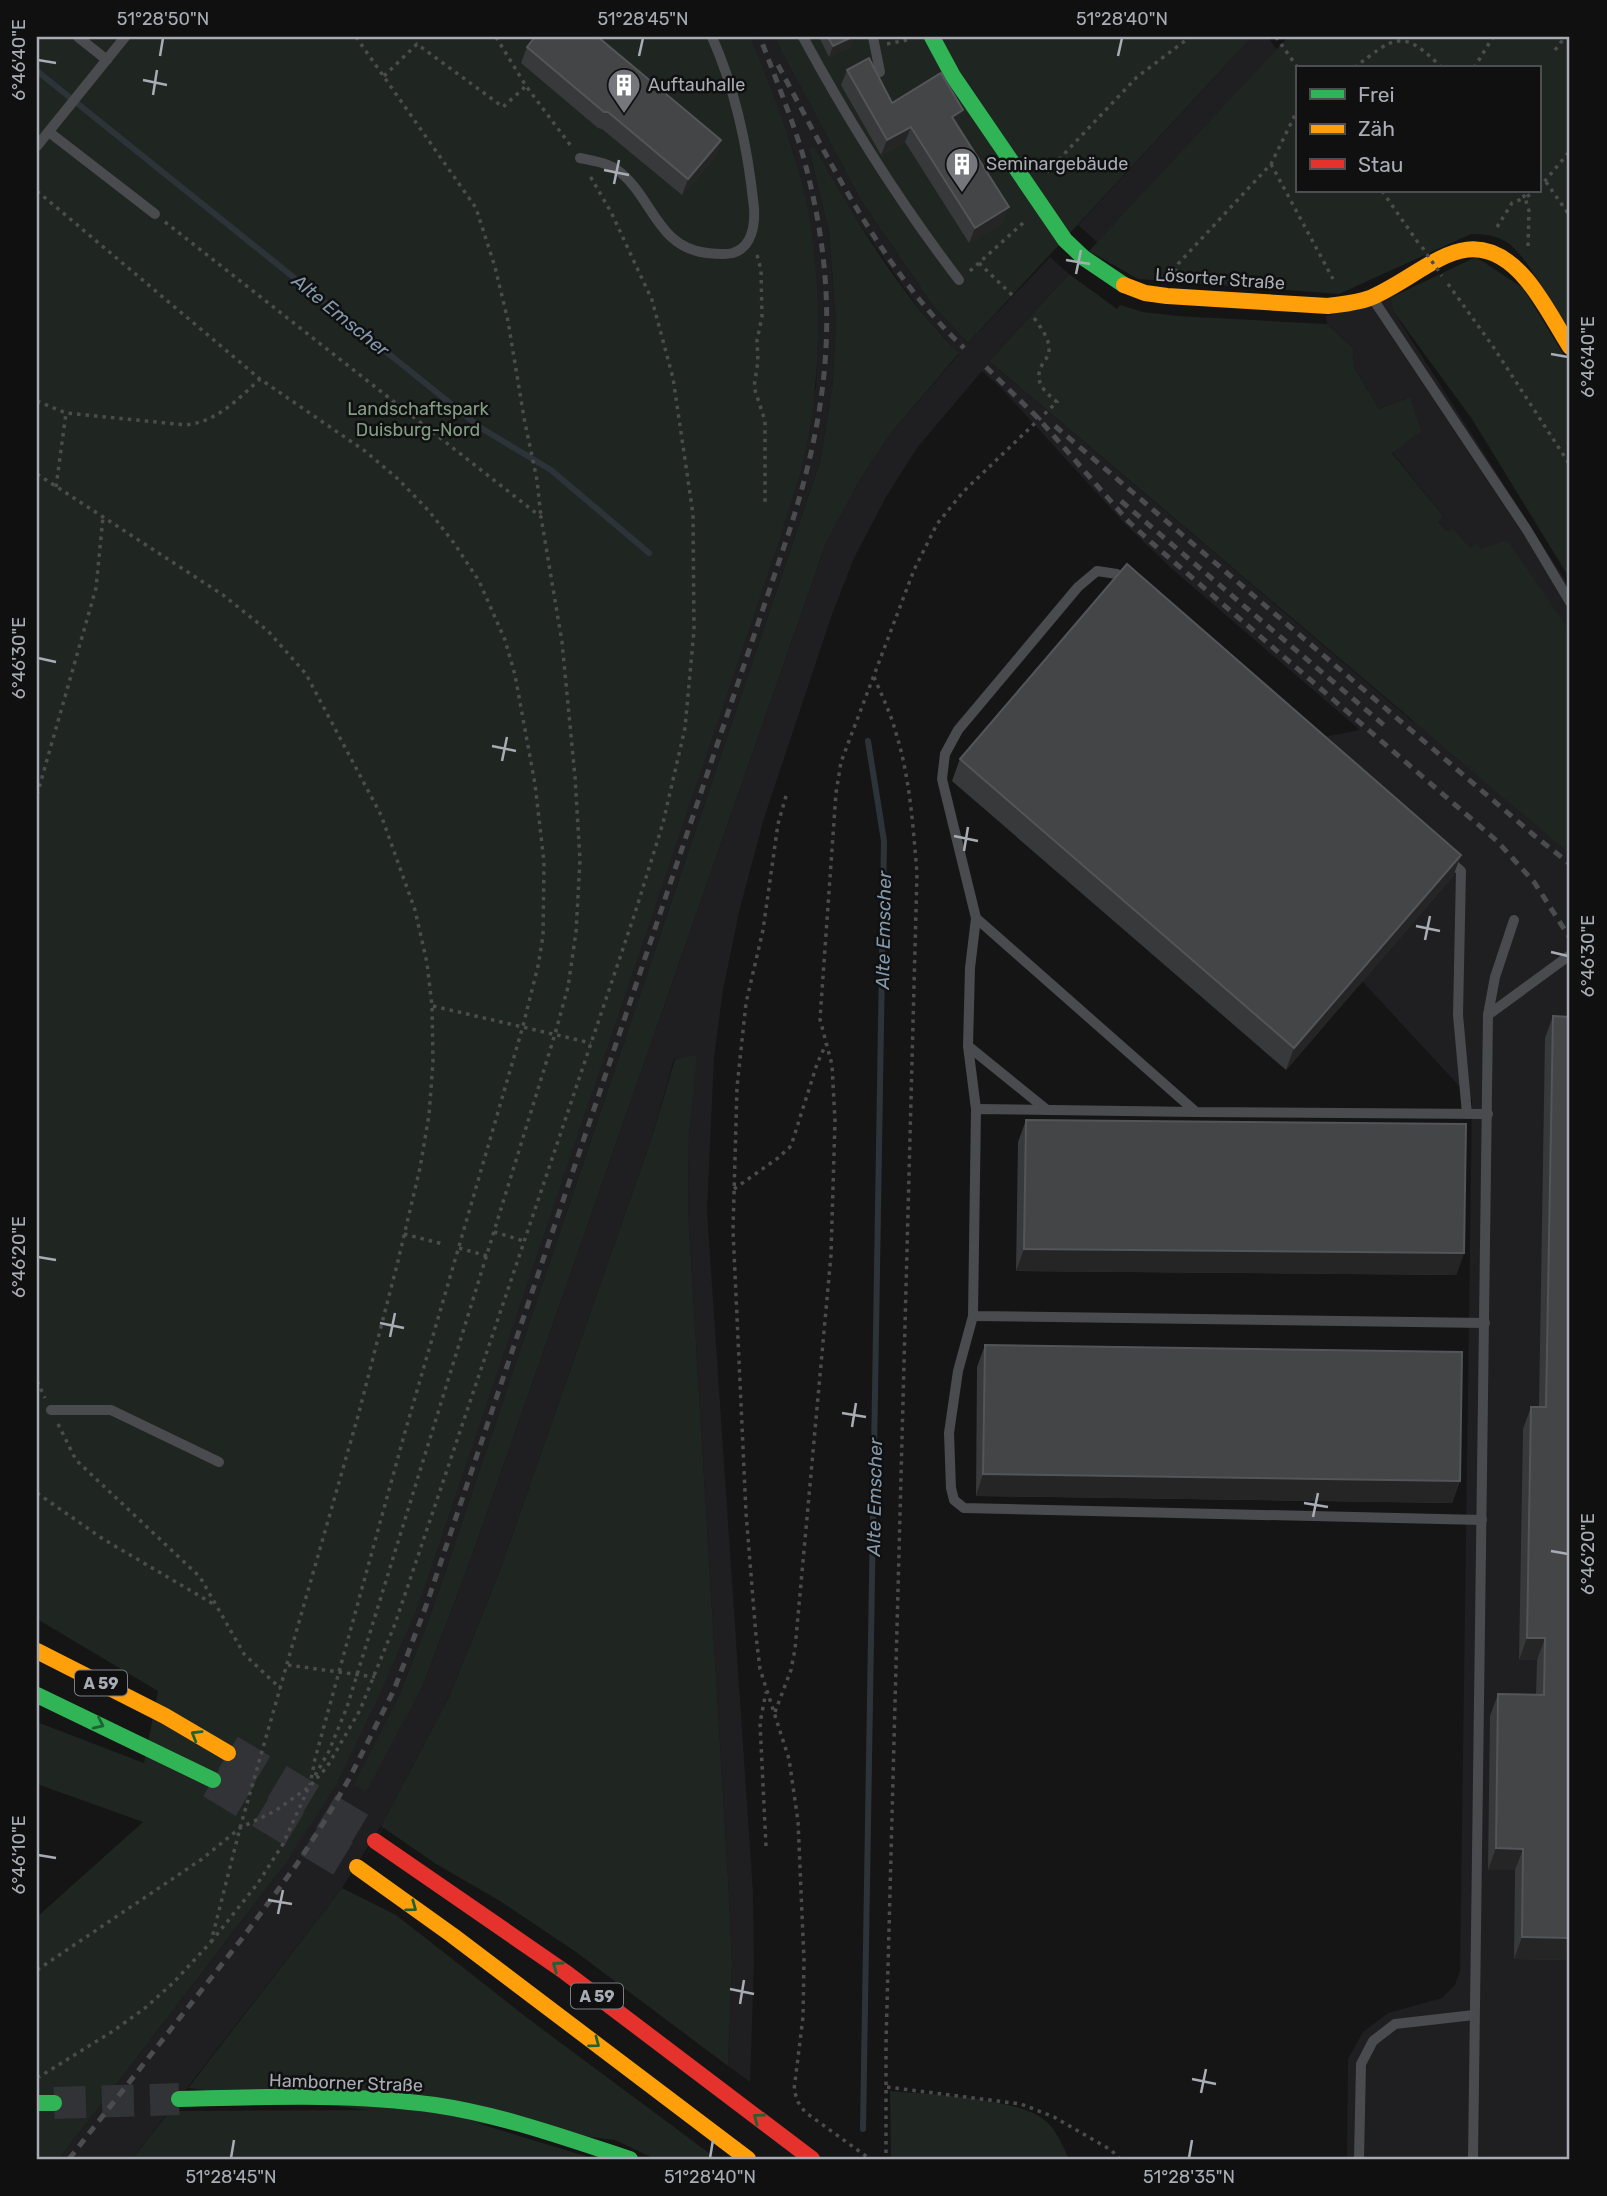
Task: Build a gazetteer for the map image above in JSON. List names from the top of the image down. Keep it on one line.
{"streets":{"main road":["Lösorter Straße","A 59","Hamborner Straße"]},"water":["Alte Emscher"],"parks":["Landschaftspark Duisburg-Nord"],"places":{"building":["Auftauhalle","Seminargebäude"]},"legend":["Frei","Zäh","Stau"],"coordinates":["51°28'50\"N","51°28'45\"N","51°28'40\"N","6°46'40\"E","6°46'30\"E","6°46'20\"E","6°46'10\"E","51°28'35\"N"]}
